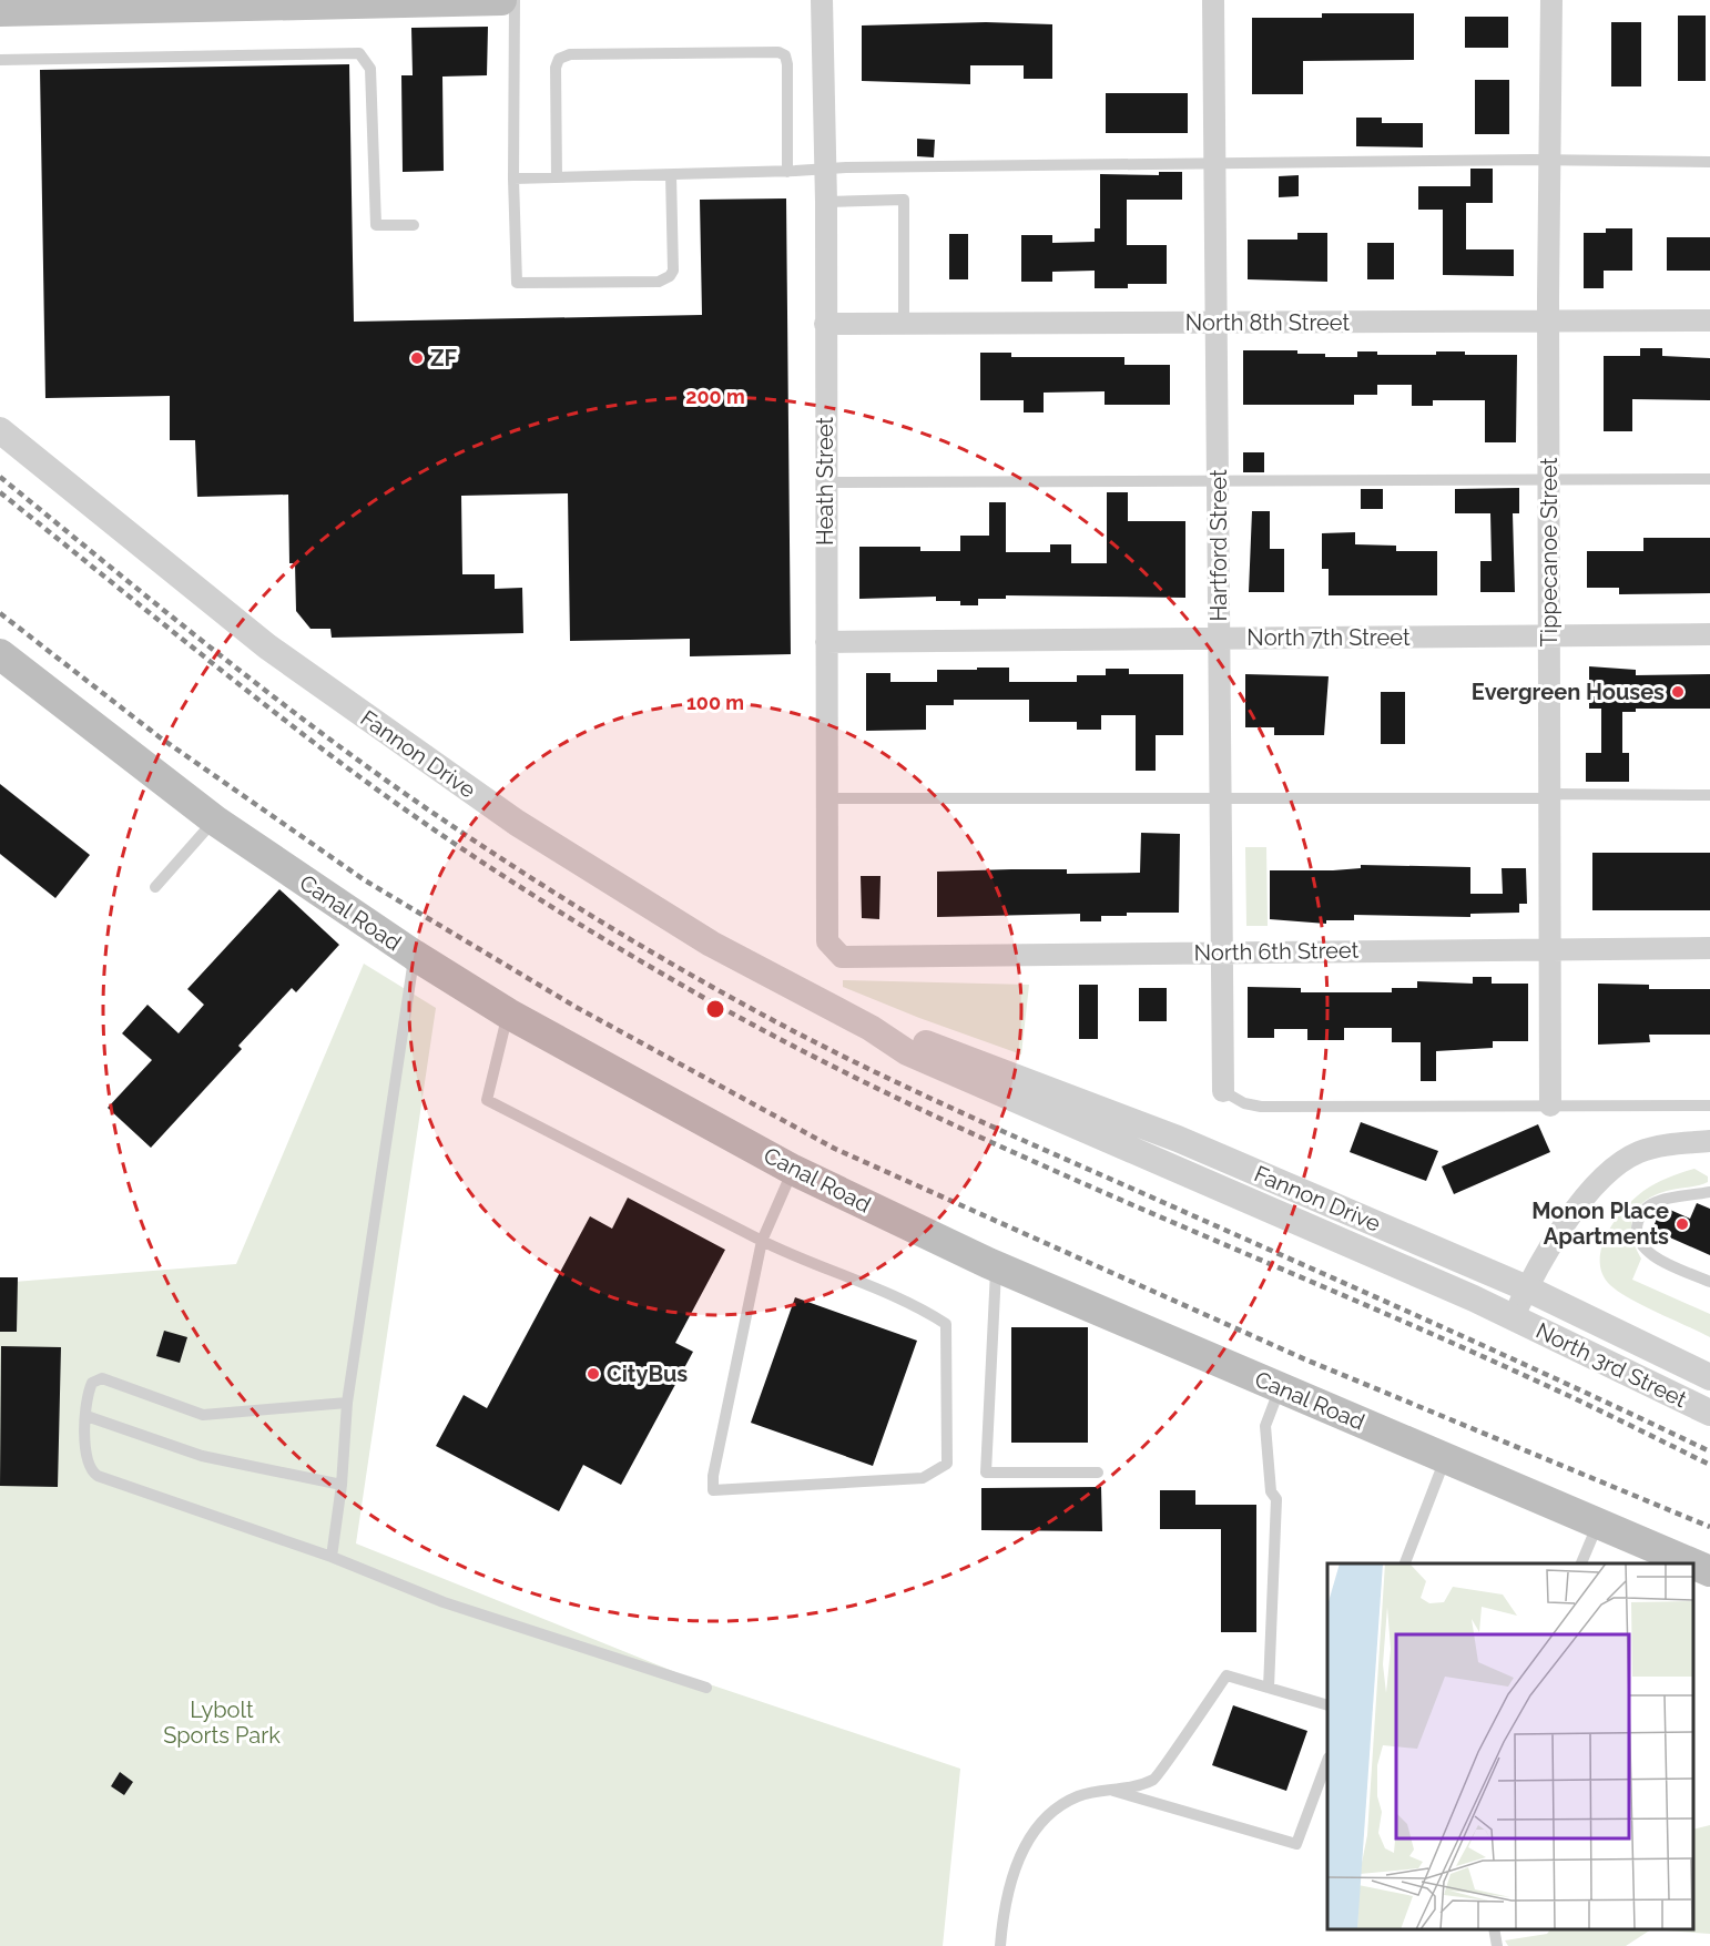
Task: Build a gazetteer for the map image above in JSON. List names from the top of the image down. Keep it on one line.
{"streets":{"main road":["Canal Road"],"street":["North 8th Street","Heath Street","Hartford Street","Tippecanoe Street","North 7th Street","Fannon Drive","North 6th Street","North 3rd Street"]},"crossings":[["North 8th Street","Heath Street"],["North 8th Street","Hartford Street"],["North 8th Street","Tippecanoe Street"],["Heath Street","North 7th Street"],["Heath Street","North 6th Street"],["Hartford Street","North 7th Street"],["Hartford Street","North 6th Street"],["Tippecanoe Street","North 7th Street"],["Tippecanoe Street","North 6th Street"],["Fannon Drive","North 3rd Street"]],"parks":["Lybolt Sports Park"],"places":["ZF","Evergreen Houses","Monon Place Apartments","CityBus"],"rings":["200 m","100 m"]}
